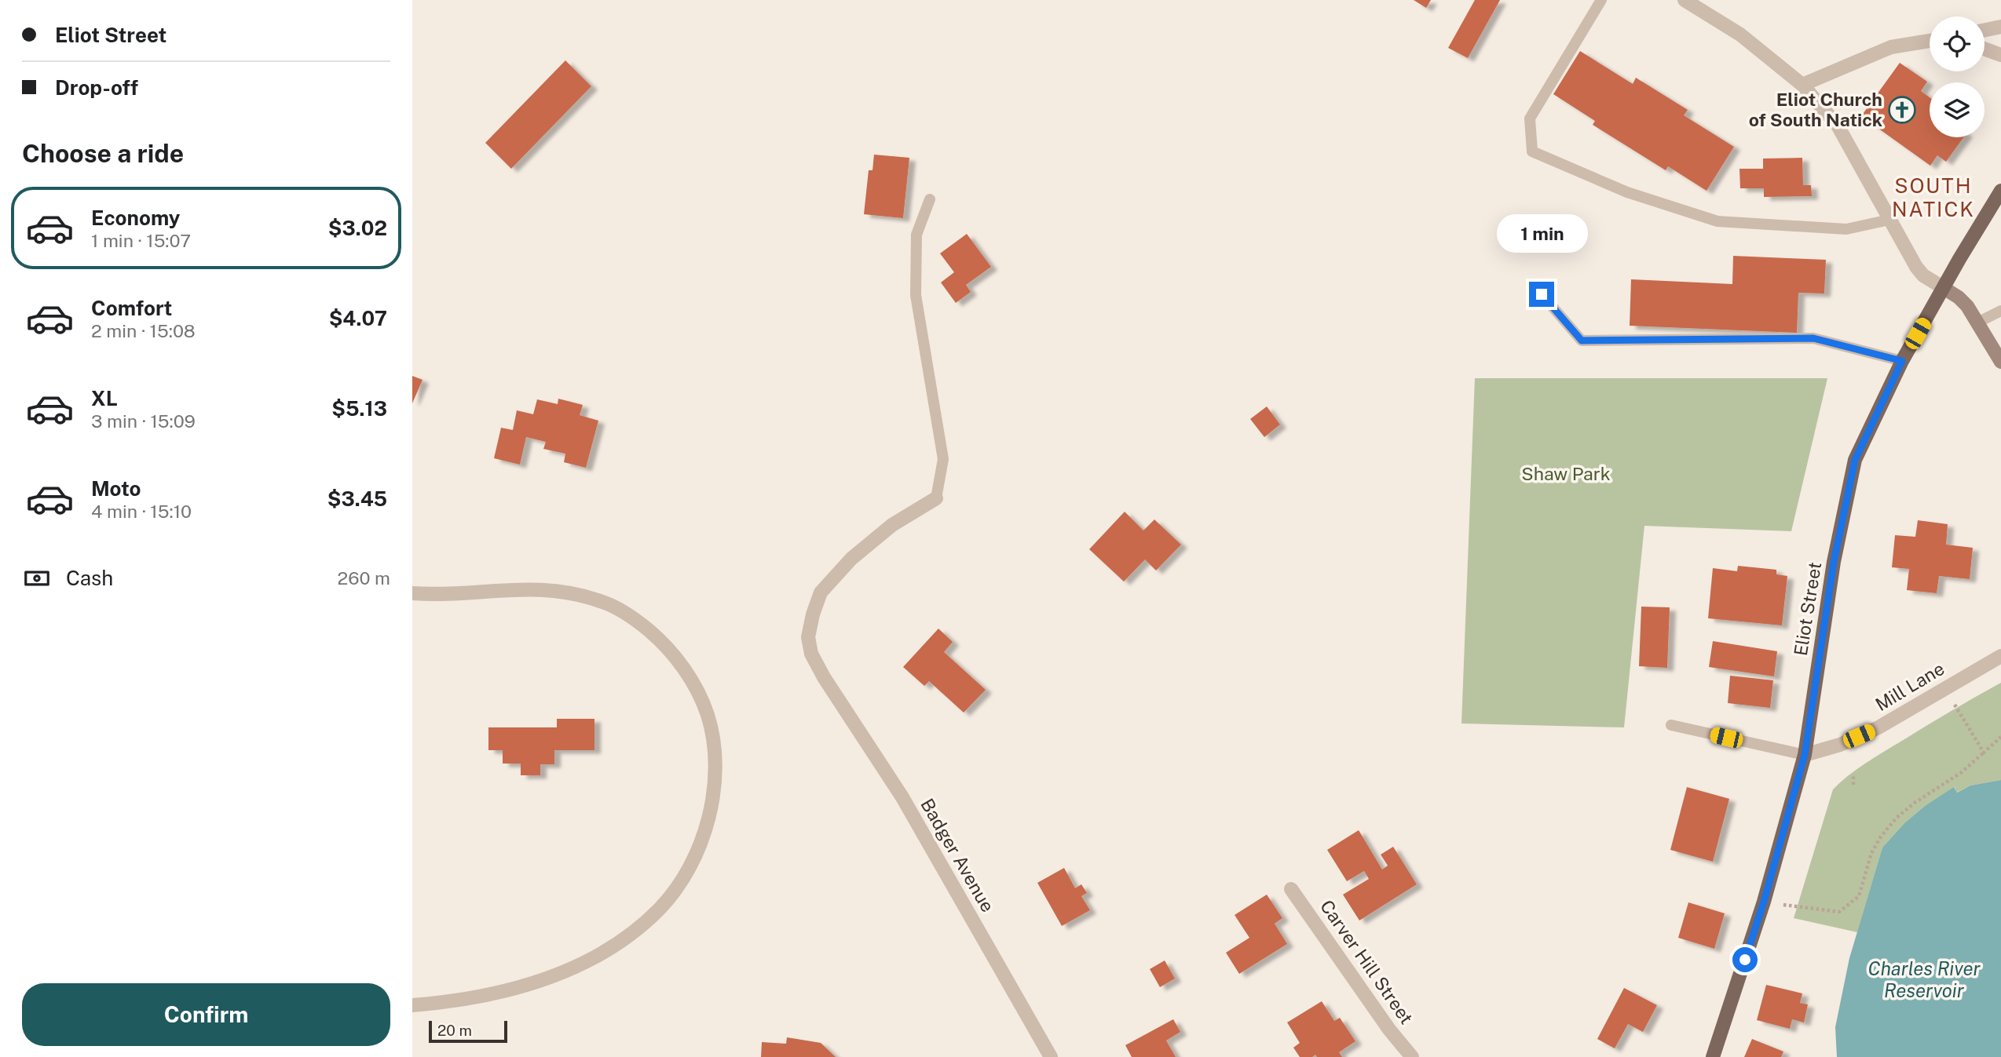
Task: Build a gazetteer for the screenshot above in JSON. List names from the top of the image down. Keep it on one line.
{"streets":{"main road":["Eliot Street"],"street":["Mill Lane","Badger Avenue","Carver Hill Street"]},"crossings":[["Eliot Street","Mill Lane"]],"districts":["SOUTH NATICK"],"water":["Charles River Reservoir"],"parks":["Shaw Park"],"places":{"church":["Eliot Church of South Natick"]},"scale_bar":"20 m","page":{"banner":["Eliot Street","Drop-off"],"heading":"Choose a ride","list":[{"name":"Economy","note":"1 min · 15:07","value":"$3.02"},{"name":"Comfort","note":"2 min · 15:08","value":"$4.07"},{"name":"XL","note":"3 min · 15:09","value":"$5.13"},{"name":"Moto","note":"4 min · 15:10","value":"$3.45"}],"bubble":"1 min","pay":["Cash","260 m"],"buttons":"Confirm","scale":"20 m"}}
